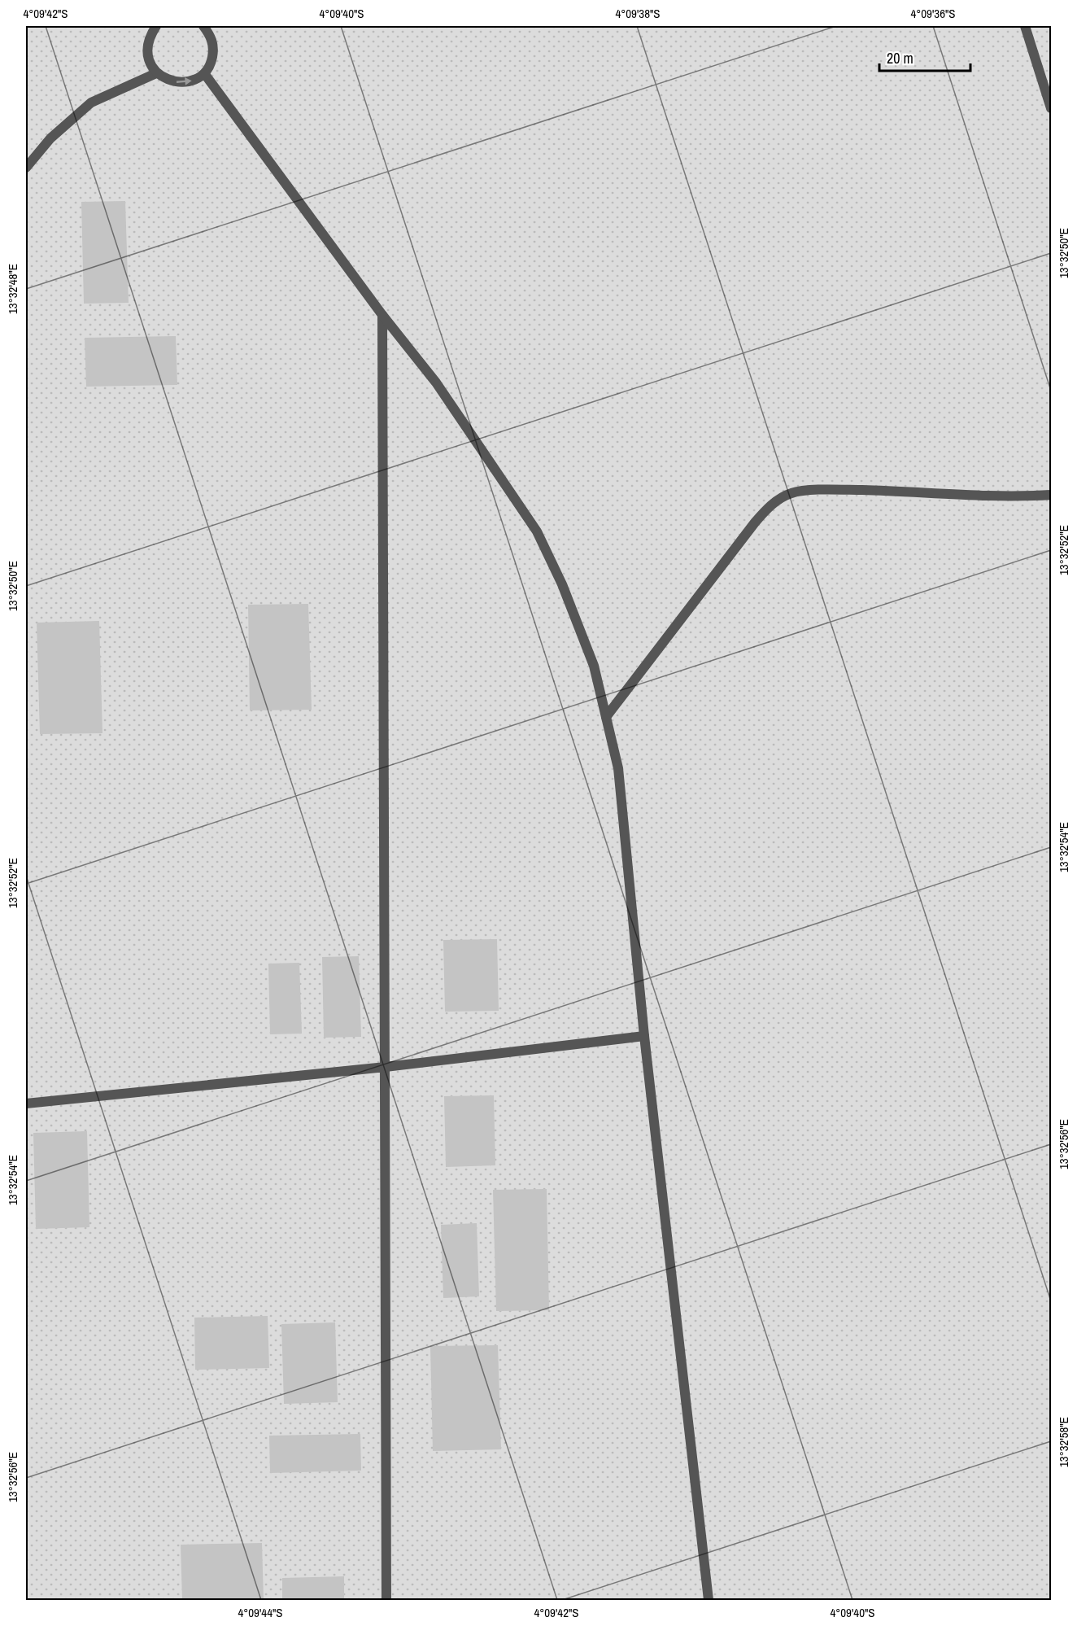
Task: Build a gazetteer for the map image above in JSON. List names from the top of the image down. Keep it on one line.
{"scale_bar":"20 m","coordinates":["4°09'42\"S","4°09'40\"S","4°09'38\"S","4°09'36\"S","13°32'50\"E","13°32'48\"E","13°32'52\"E","13°32'54\"E","13°32'56\"E","13°32'58\"E","4°09'44\"S"]}
